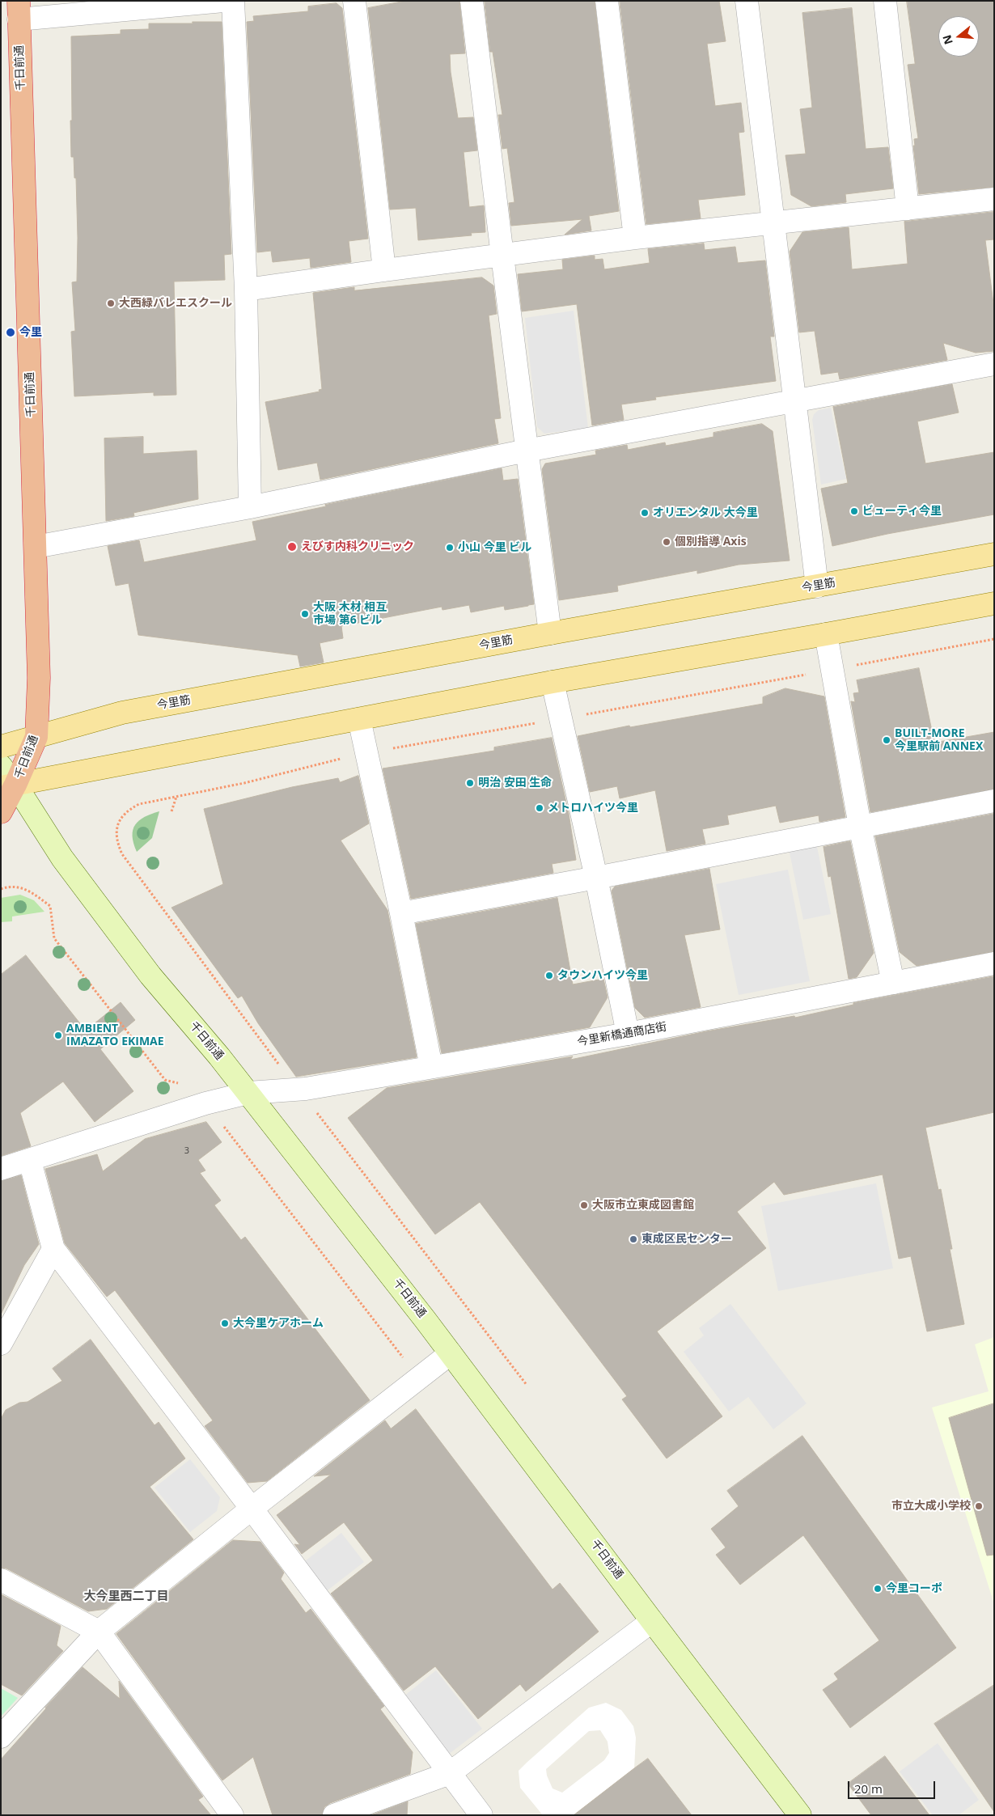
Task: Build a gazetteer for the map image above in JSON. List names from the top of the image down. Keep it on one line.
{"streets":{"highway":["千日前通"],"main road":["今里筋"],"street":["今里新橋通商店街"]},"crossings":[["千日前通","今里筋"],["千日前通","今里新橋通商店街"]],"districts":["大今里西二丁目"],"places":["大西緑バレエスクール","今里","ビューティ今里","オリエンタル 大今里","個別指導 Axis","えびす内科クリニック","小山 今里 ビル","大阪 木材 相互 市場 第6 ビル","BUILT-MORE 今里駅前 ANNEX","明治 安田 生命","メトロハイツ今里","タウンハイツ今里","AMBIENT IMAZATO EKIMAE","大阪市立東成図書館","東成区民センター","大今里ケアホーム","市立大成小学校","今里コーポ"],"house_numbers":["3"],"scale_bar":"20 m","north":"left"}
